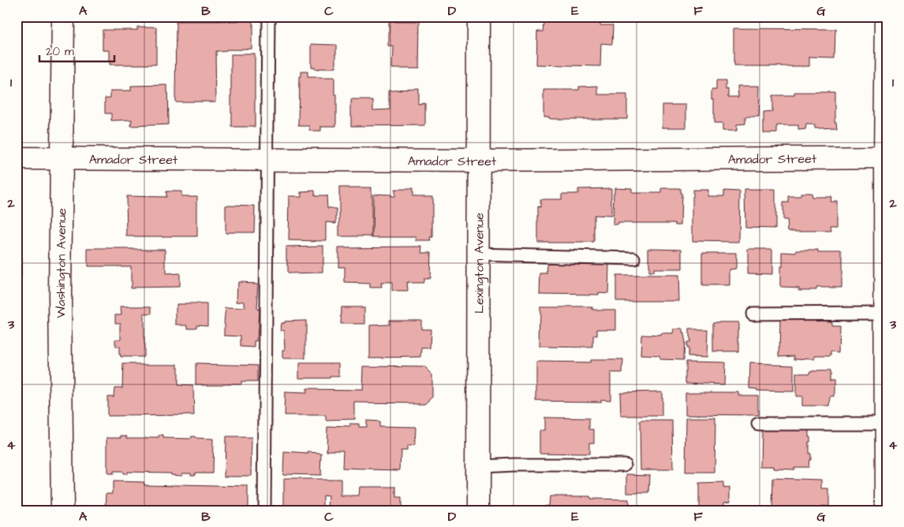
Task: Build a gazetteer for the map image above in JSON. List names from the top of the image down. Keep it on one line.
{"streets":{"street":["Amador Street","Washington Avenue","Lexington Avenue"]},"crossings":[["Amador Street","Washington Avenue"],["Amador Street","Lexington Avenue"]],"scale_bar":"20 m","grid":{"columns":["A","B","C","D","E","F","G"],"rows":["1","2","3","4"]}}
